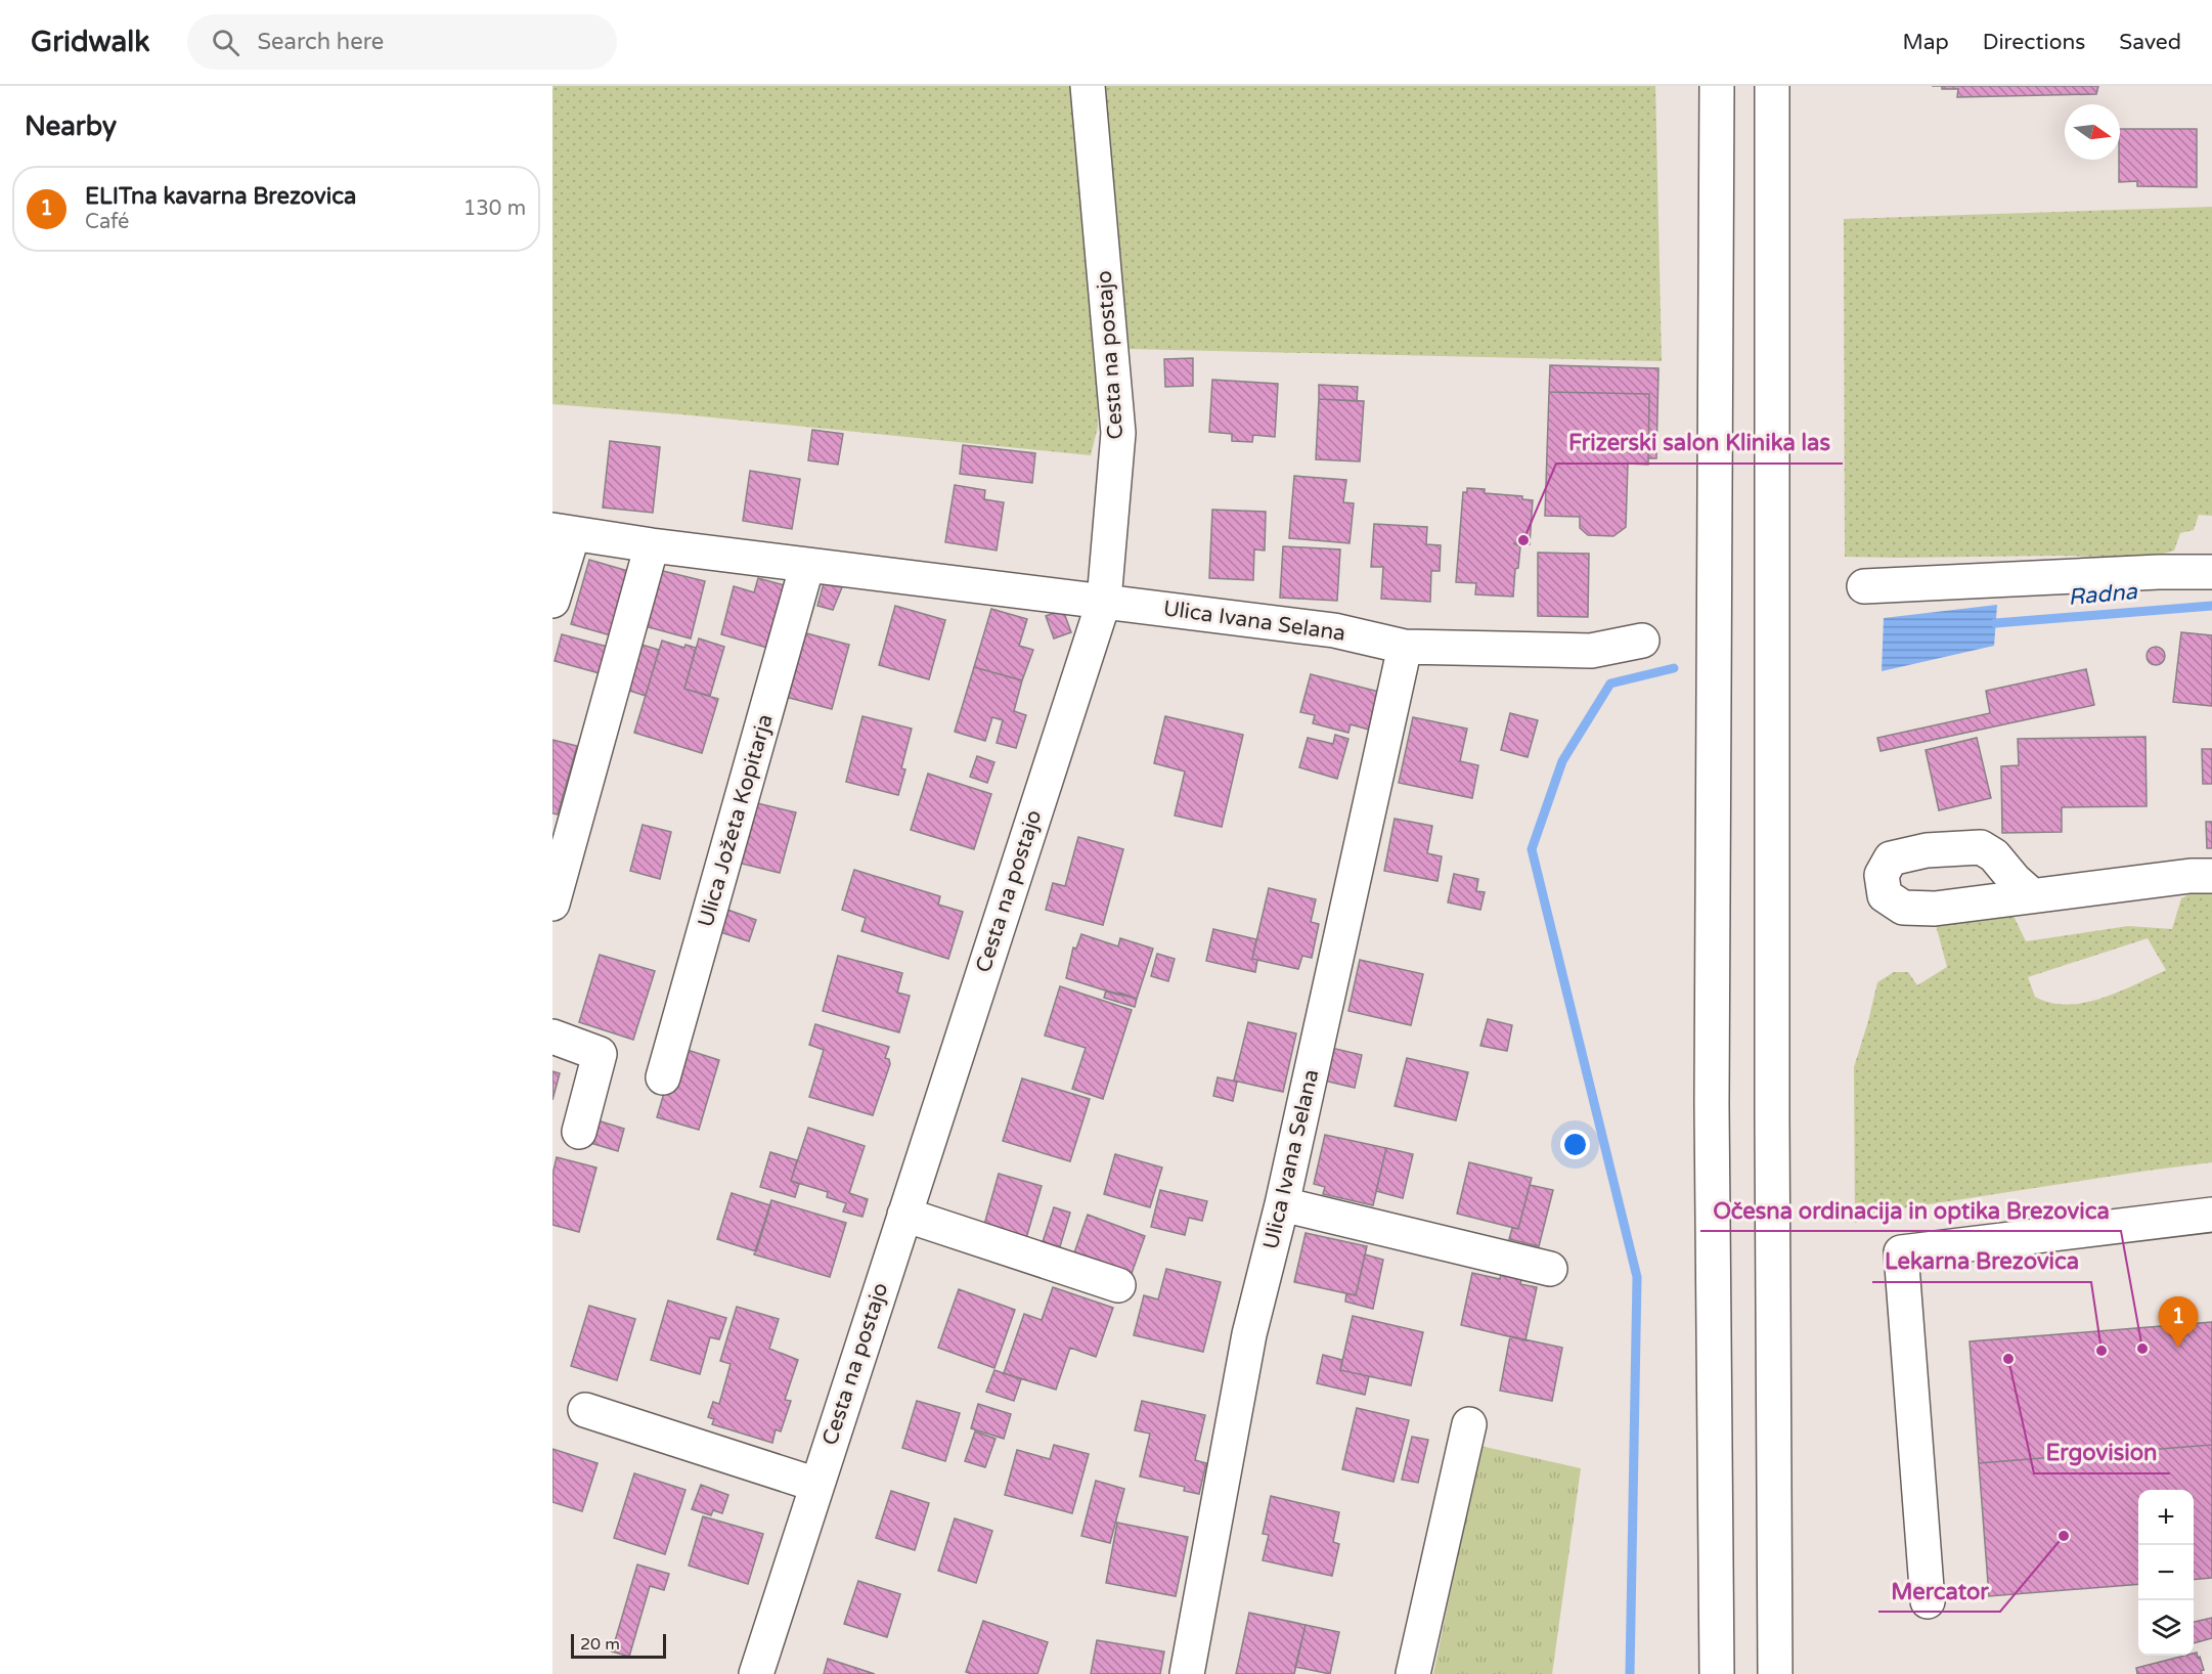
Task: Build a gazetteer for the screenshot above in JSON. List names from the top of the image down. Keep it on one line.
{"streets":{"main road":["Cesta na postajo","Ulica Ivana Selana","Ulica Jožeta Kopitarja"]},"crossings":[["Cesta na postajo","Ulica Ivana Selana"]],"water":["Radna"],"places":["Frizerski salon Klinika las","Očesna ordinacija in optika Brezovica","Lekarna Brezovica","Ergovision","Mercator"],"scale_bar":"20 m","north":"right","page":{"header":"Gridwalk","search":"Search here","nav":["Map","Directions","Saved"],"heading":"Nearby","list":[{"mark":"1","name":"ELITna kavarna Brezovica","note":"Café","value":"130 m"}],"pins":"1","map_buttons":["+","−"],"scale":"20 m"}}
